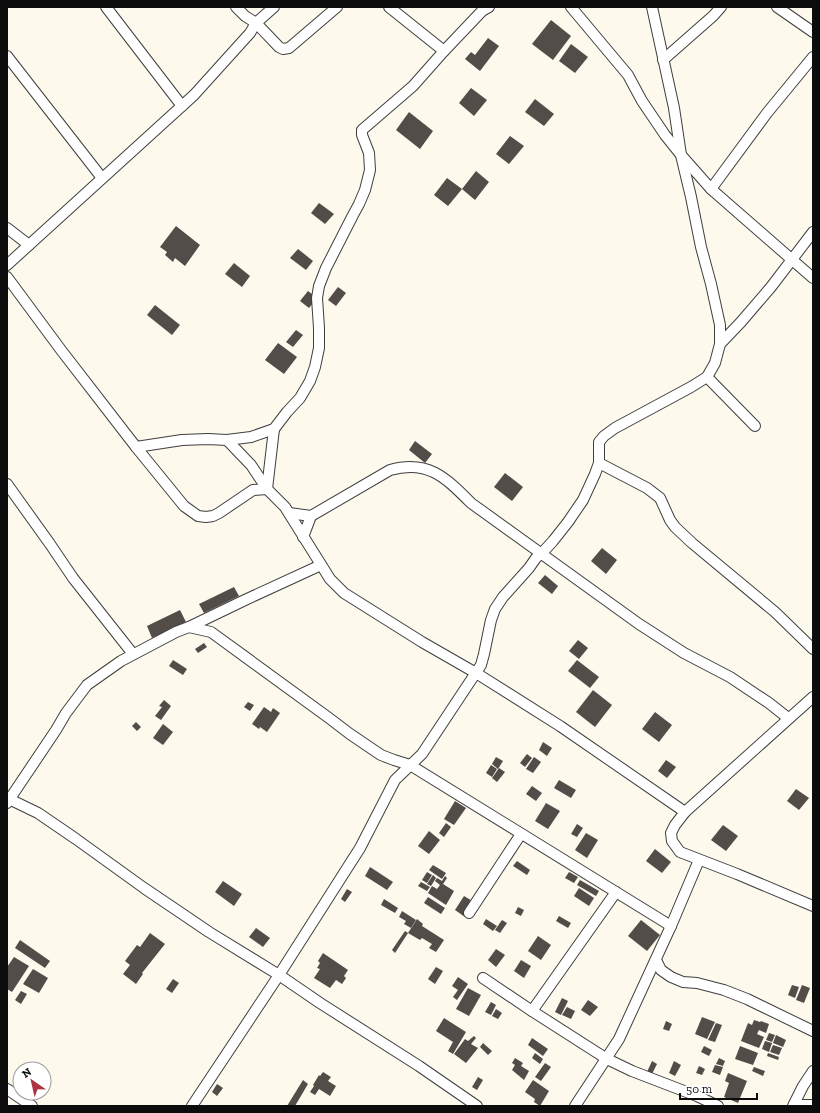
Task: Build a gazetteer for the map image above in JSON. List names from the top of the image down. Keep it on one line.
{"scale_bar":"50 m","north":"top left"}
